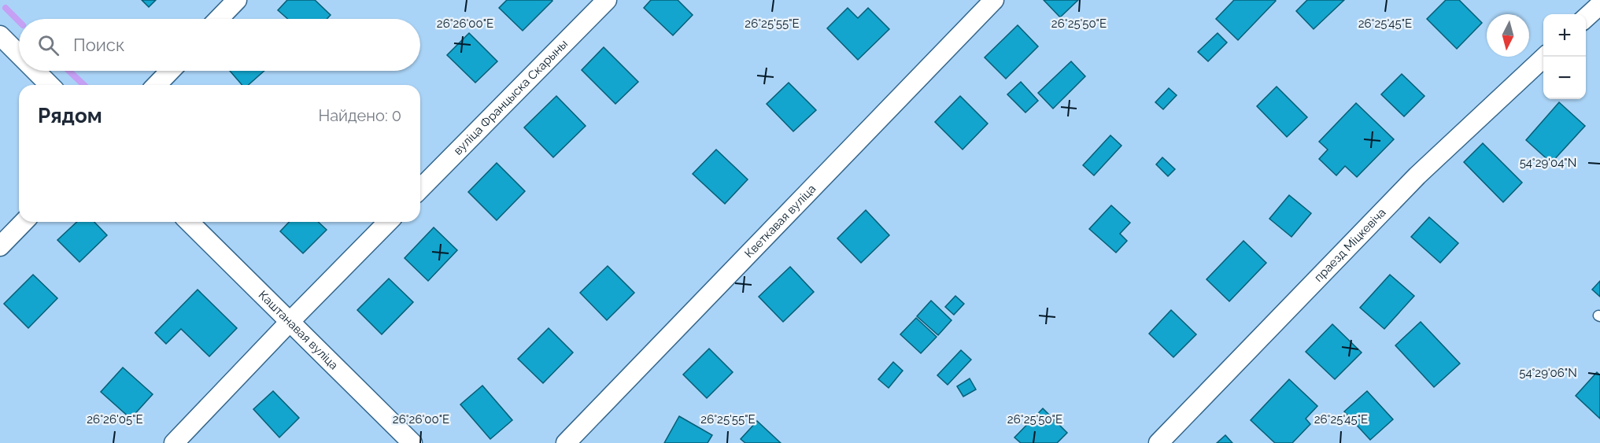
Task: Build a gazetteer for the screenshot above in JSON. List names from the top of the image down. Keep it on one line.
{"streets":{"street":["вуліца Францыска Скарыны","Кветкавая вуліца","праезд Міцкевіча","Каштанавая вуліца"]},"north":"bottom","page":{"map_buttons":["+","−"],"search":"Поиск","heading":["Рядом","Найдено: 0"]},"coordinates":["26°26'00\"E","26°25'55\"E","26°25'50\"E","26°25'45\"E","54°29'04\"N","54°29'06\"N","26°26'05\"E"]}
